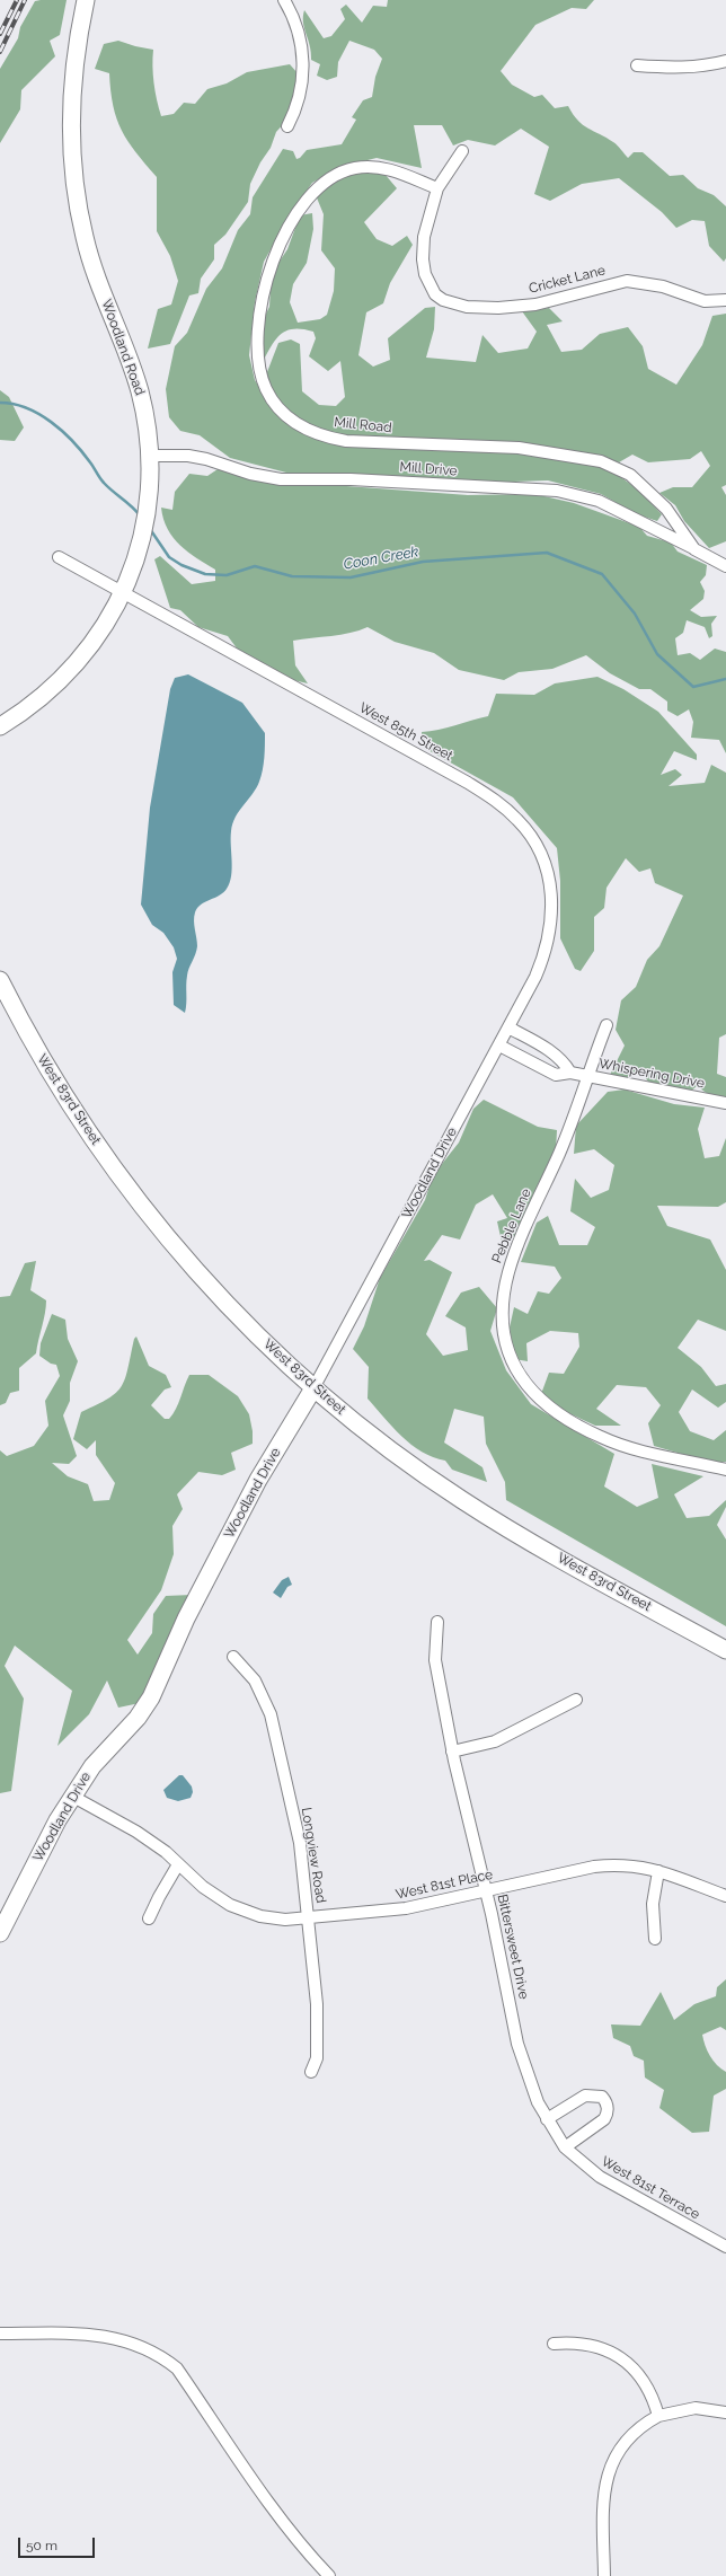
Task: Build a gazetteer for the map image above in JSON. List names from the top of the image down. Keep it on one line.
{"streets":{"main road":["Woodland Road","West 83rd Street","Woodland Drive"],"street":["Cricket Lane","Mill Road","Mill Drive","West 85th Street","Whispering Drive","Pebble Lane","Longview Road","West 81st Place","Bittersweet Drive","West 81st Terrace"]},"crossings":[["Cricket Lane","Mill Road"],["Woodland Road","Mill Drive"],["Woodland Road","West 85th Street"],["Mill Road","Mill Drive"],["West 85th Street","Whispering Drive"],["West 85th Street","Woodland Drive"],["Whispering Drive","Woodland Drive"],["Whispering Drive","Pebble Lane"],["West 83rd Street","Woodland Drive"],["Woodland Drive","West 81st Place"],["Longview Road","West 81st Place"],["West 81st Place","Bittersweet Drive"],["Bittersweet Drive","West 81st Terrace"]],"water":["Coon Creek"],"scale_bar":"50 m"}
